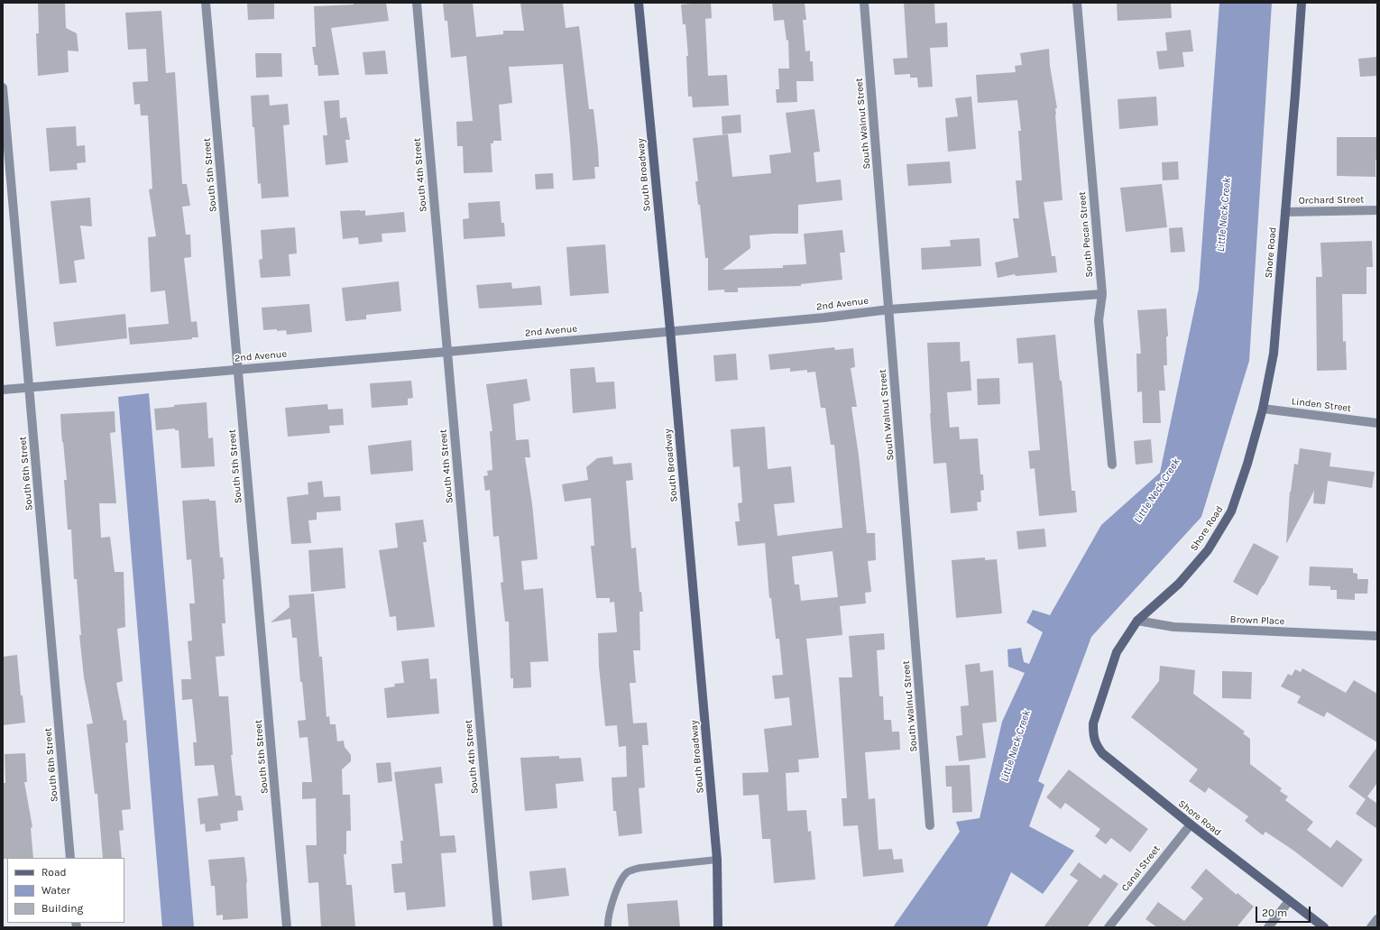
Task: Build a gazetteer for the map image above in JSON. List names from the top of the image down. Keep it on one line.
{"streets":{"street":["South Walnut Street","South 5th Street","South 4th Street","South Broadway","Orchard Street","South Pecan Street","Shore Road","2nd Avenue","Linden Street","South 6th Street","Brown Place","Canal Street"]},"crossings":[["South Walnut Street","2nd Avenue"],["South 5th Street","2nd Avenue"],["South 4th Street","2nd Avenue"],["South Broadway","2nd Avenue"],["Orchard Street","Shore Road"],["South Pecan Street","2nd Avenue"],["Shore Road","Linden Street"],["Shore Road","Brown Place"],["Shore Road","Canal Street"],["2nd Avenue","South 6th Street"]],"water":["Little Neck Creek"],"legend":["Road","Water","Building"],"scale_bar":"20 m"}
